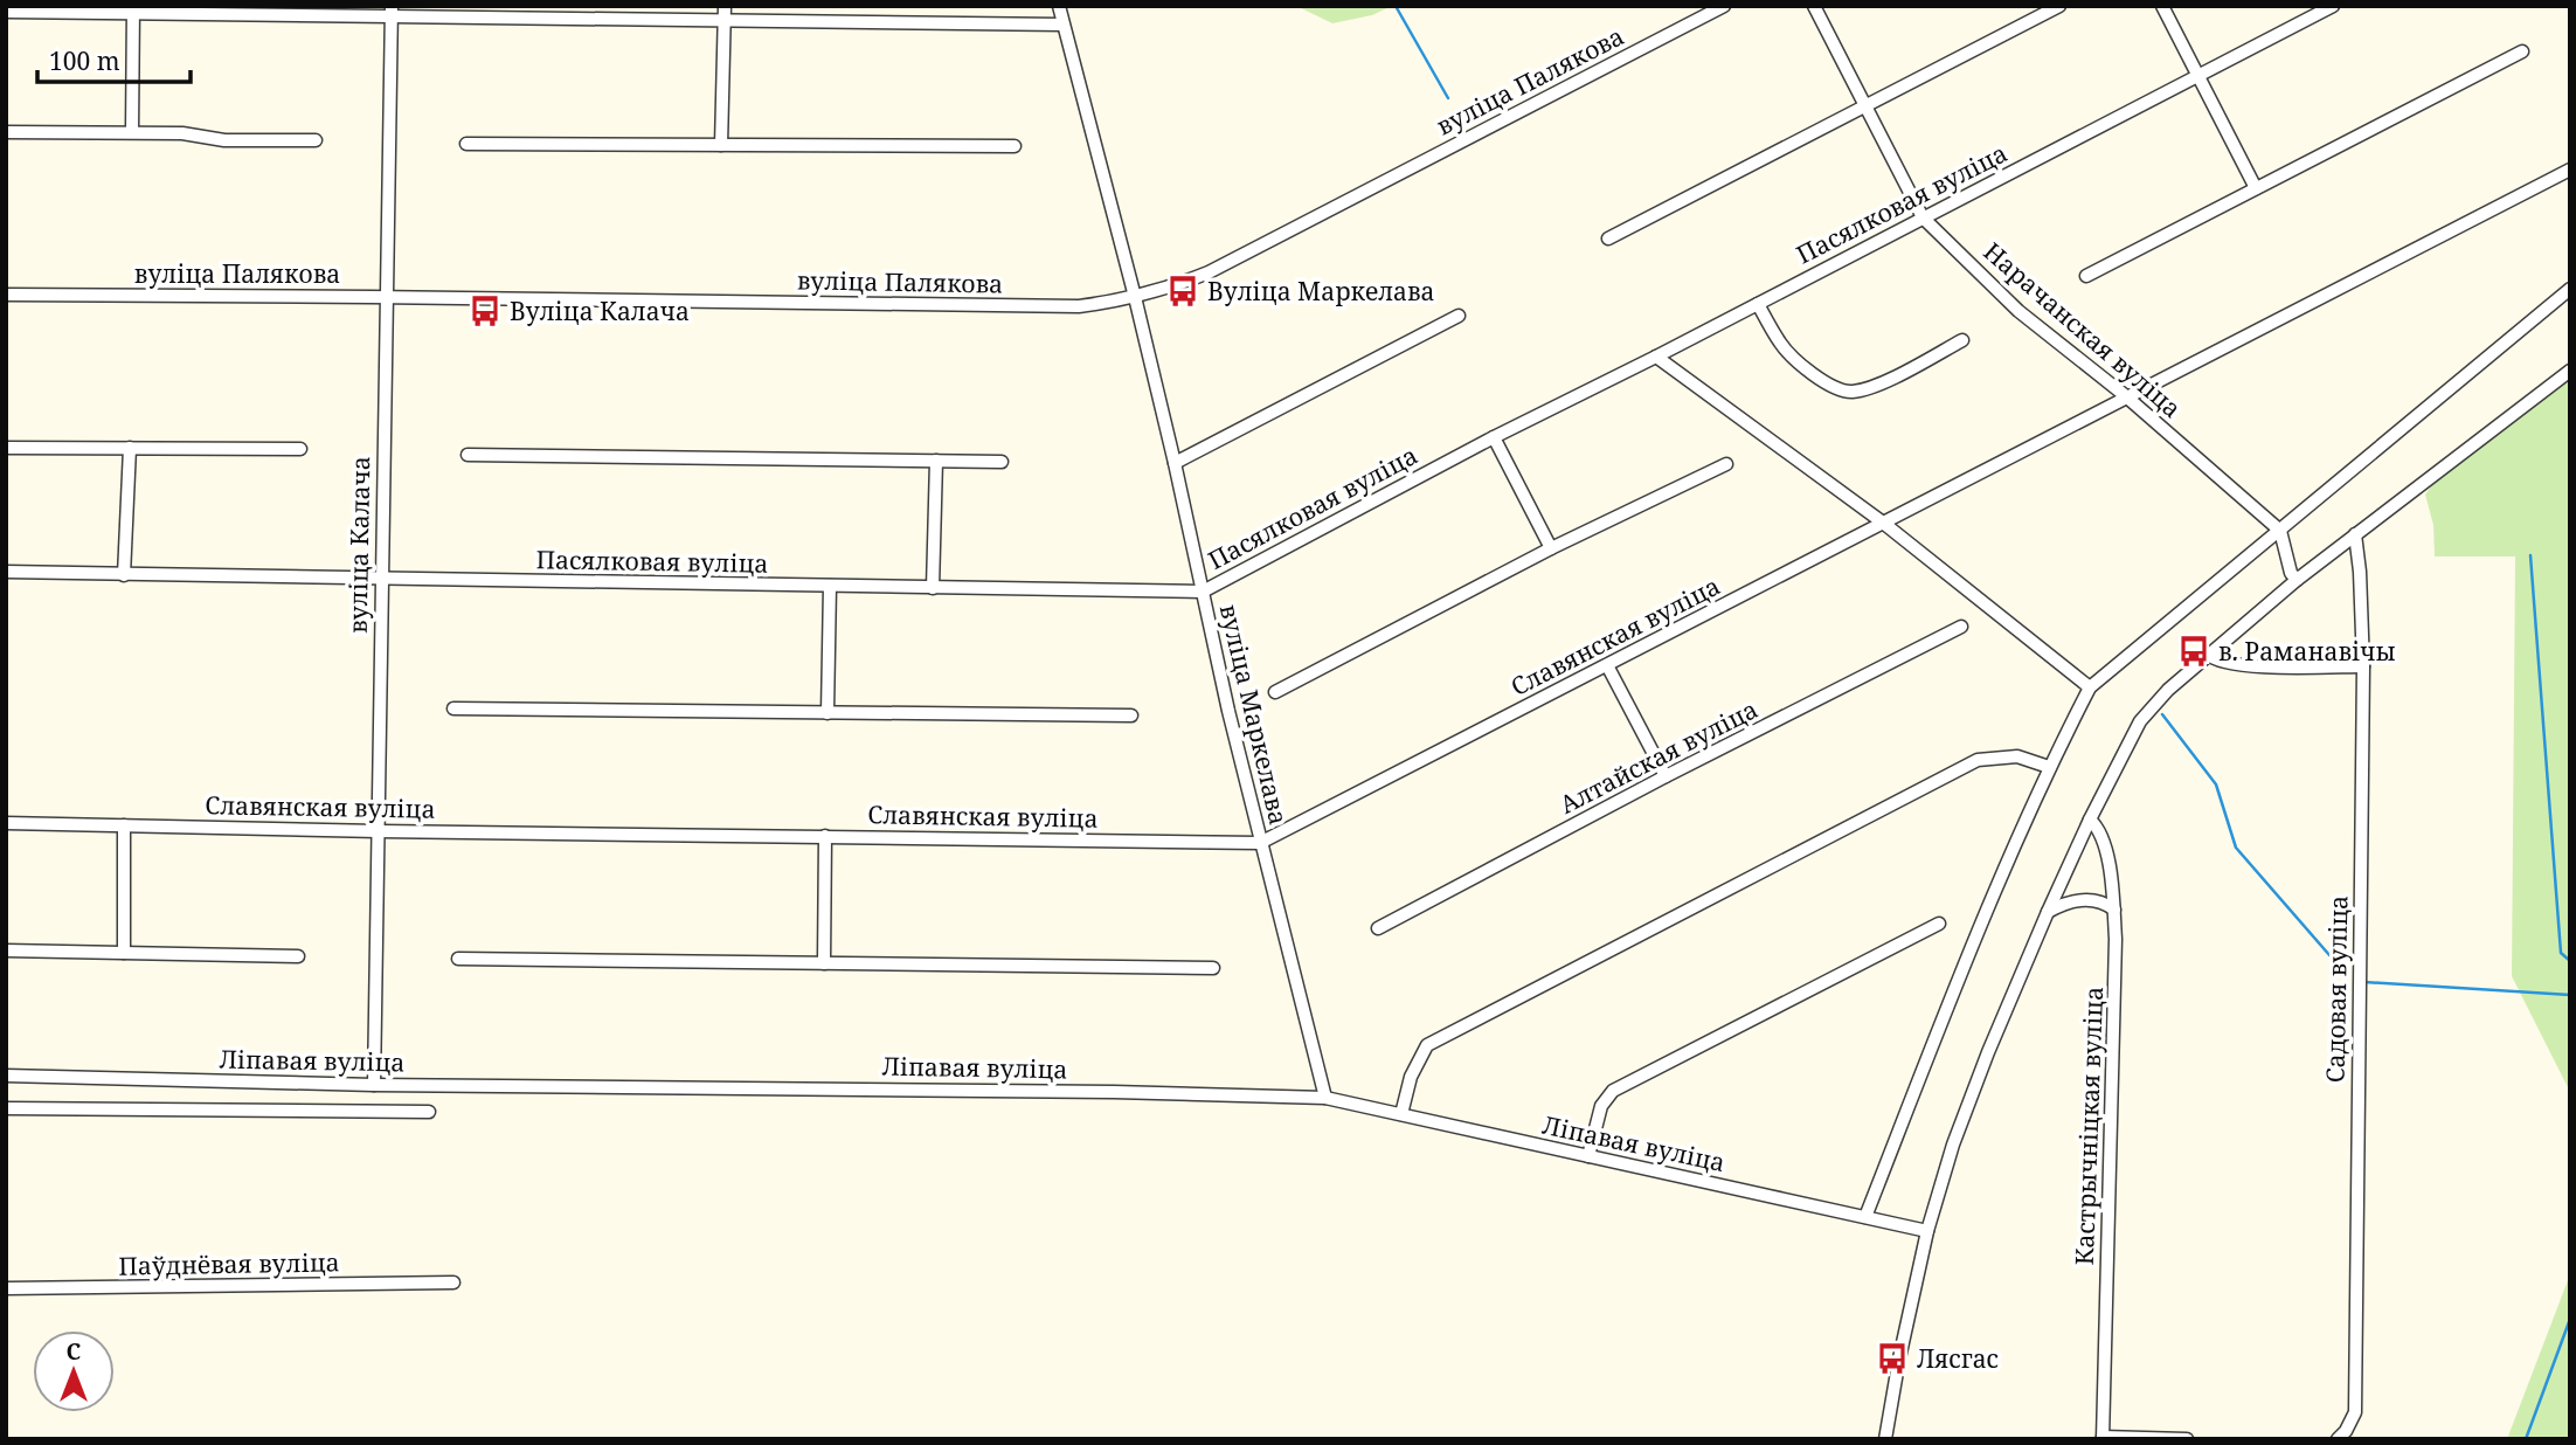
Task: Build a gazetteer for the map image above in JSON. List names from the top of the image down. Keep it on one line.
{"streets":{"street":["вуліца Палякова","Пасялковая вуліца","Нарачанская вуліца","вуліца Калача","Славянская вуліца","вуліца Маркелава","Алтайская вуліца","Садовая вуліца","Ліпавая вуліца","Кастрычніцкая вуліца","Паўднёвая вуліца"]},"crossings":[["вуліца Палякова","вуліца Калача"],["вуліца Палякова","вуліца Маркелава"],["Пасялковая вуліца","Нарачанская вуліца"],["Пасялковая вуліца","вуліца Калача"],["Пасялковая вуліца","вуліца Маркелава"],["Нарачанская вуліца","Славянская вуліца"],["вуліца Калача","Славянская вуліца"],["вуліца Калача","Ліпавая вуліца"],["Славянская вуліца","вуліца Маркелава"],["вуліца Маркелава","Ліпавая вуліца"]],"places":{"bus stop":["Вуліца Маркелава","Вуліца Калача","в. Раманавічы","Лясгас"]},"scale_bar":"100 m","north":"top"}
